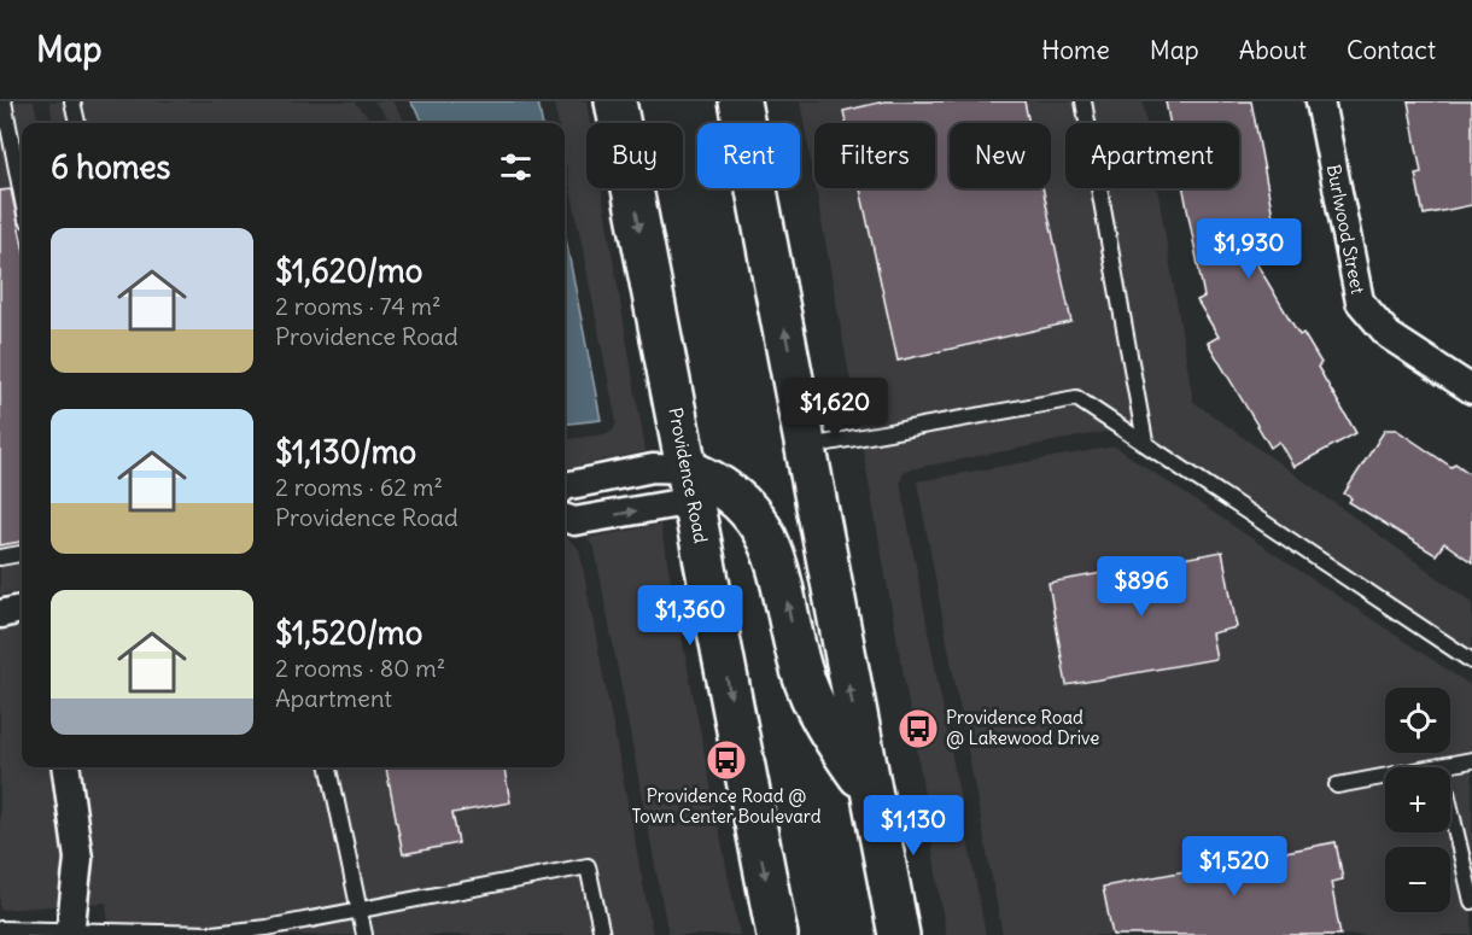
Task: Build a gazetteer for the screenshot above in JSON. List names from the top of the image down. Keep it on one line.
{"streets":{"main road":["Providence Road"],"street":["Burlwood Street"]},"places":{"bus stop":["Providence Road @ Lakewood Drive","Providence Road @ Town Center Boulevard"]},"page":{"header":"Map","nav":["Home","Map","About","Contact"],"chip":["Buy","Rent","Filters","New","Apartment"],"heading":"6 homes","list":[{"name":"$1,620/mo","note":"2 rooms · 74 m² · Providence Road"},{"name":"$1,130/mo","note":"2 rooms · 62 m² · Providence Road"},{"name":"$1,520/mo","note":"2 rooms · 80 m² · Apartment"}],"price":["$1,930","$1,620","$896","$1,360","$1,130","$1,520"],"map_buttons":["+","−"]}}
